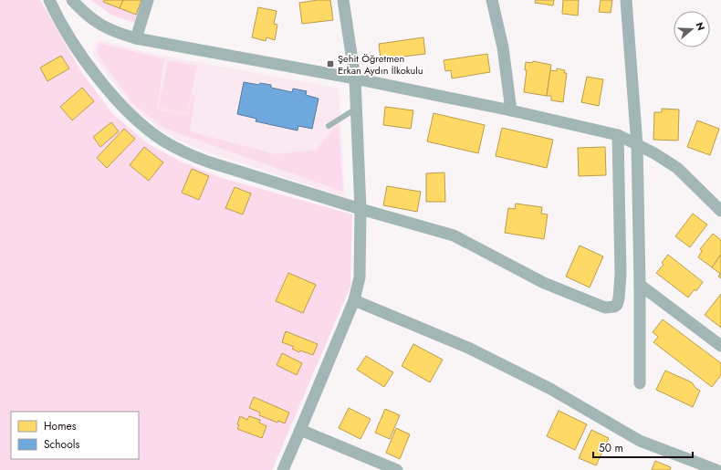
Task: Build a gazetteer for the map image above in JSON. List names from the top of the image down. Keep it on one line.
{"places":{"transit":["Şehit Öğretmen Erkan Aydın İlkokulu"]},"legend":["Homes","Schools"],"scale_bar":"50 m","north":"right"}
